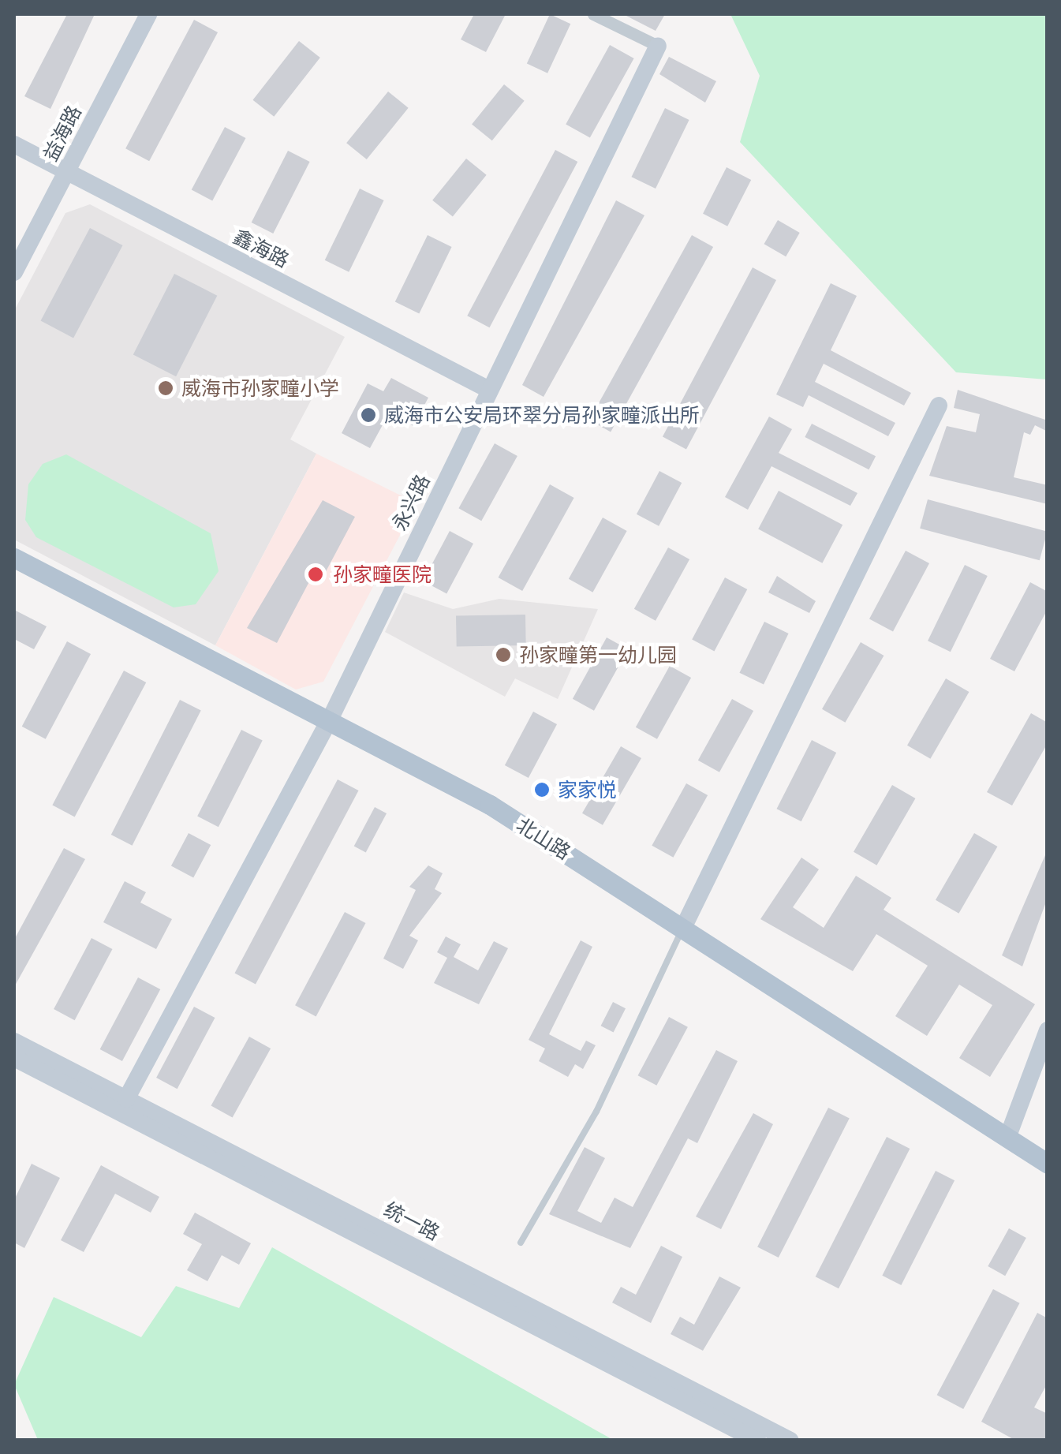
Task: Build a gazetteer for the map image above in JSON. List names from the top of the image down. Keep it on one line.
{"streets":{"main road":["北山路"],"street":["益海路","鑫海路","永兴路","统一路"]},"crossings":[["益海路","鑫海路"],["鑫海路","永兴路"],["永兴路","北山路"],["永兴路","统一路"]],"places":["威海市孙家疃小学","威海市公安局环翠分局孙家疃派出所","孙家疃医院","孙家疃第一幼儿园","家家悦"]}
